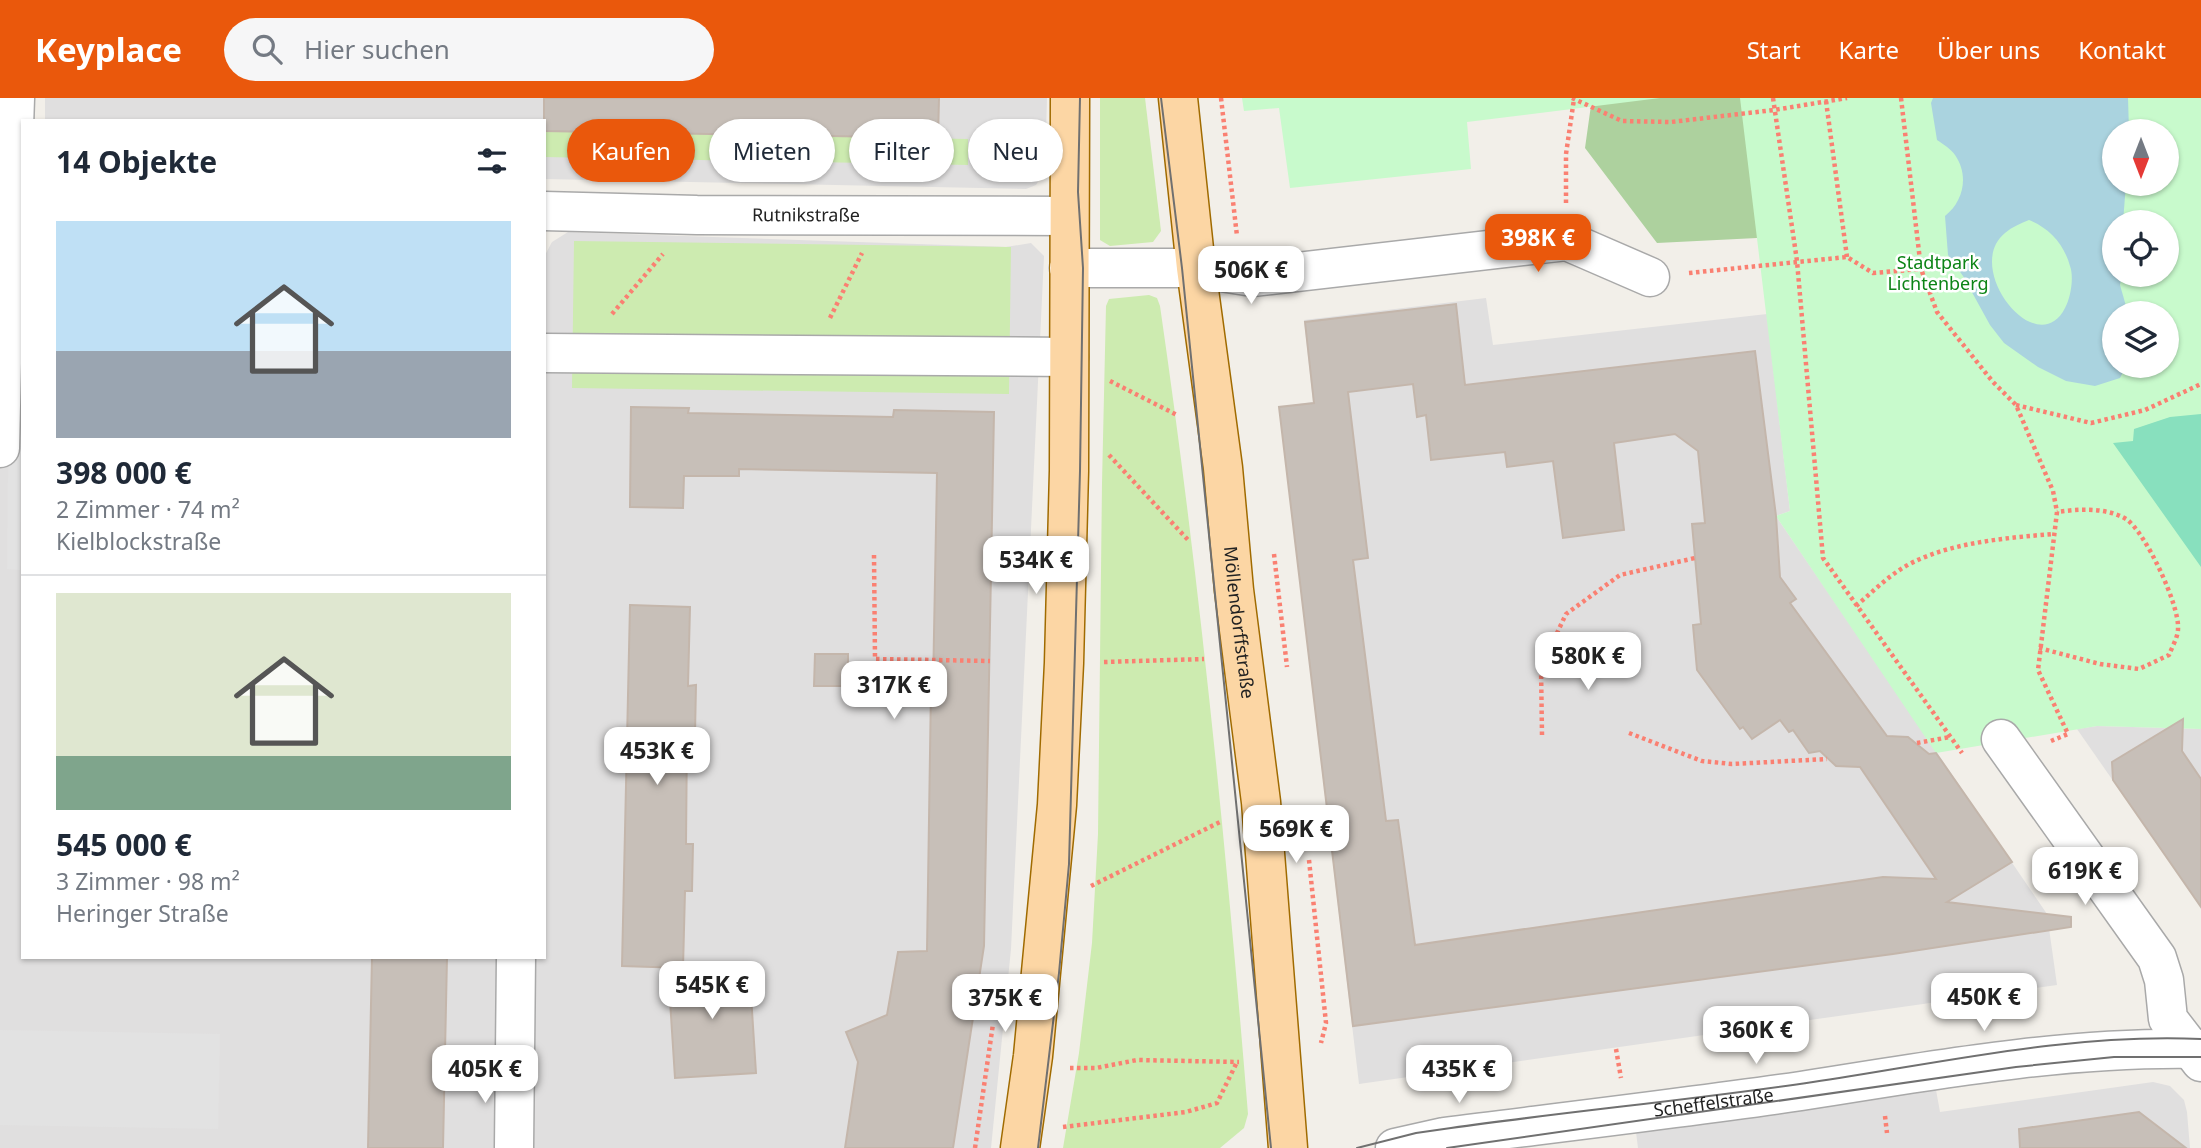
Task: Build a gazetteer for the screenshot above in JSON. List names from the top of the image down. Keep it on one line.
{"streets":{"main road":["Möllendorffstraße"],"street":["Rutnikstraße","Scheffelstraße"]},"parks":["Stadtpark Lichtenberg"],"north":"bottom","page":{"header":"Keyplace","search":"Hier suchen","nav":["Start","Karte","Über uns","Kontakt"],"chip":["Kaufen","Mieten","Filter","Neu"],"heading":"14 Objekte","list":[{"name":"398 000 €","note":"2 Zimmer · 74 m² · Kielblockstraße"},{"name":"545 000 €","note":"3 Zimmer · 98 m² · Heringer Straße"}],"price":["398K €","506K €","534K €","580K €","317K €","453K €","569K €","619K €","545K €","450K €","375K €","360K €","405K €","435K €"]}}
